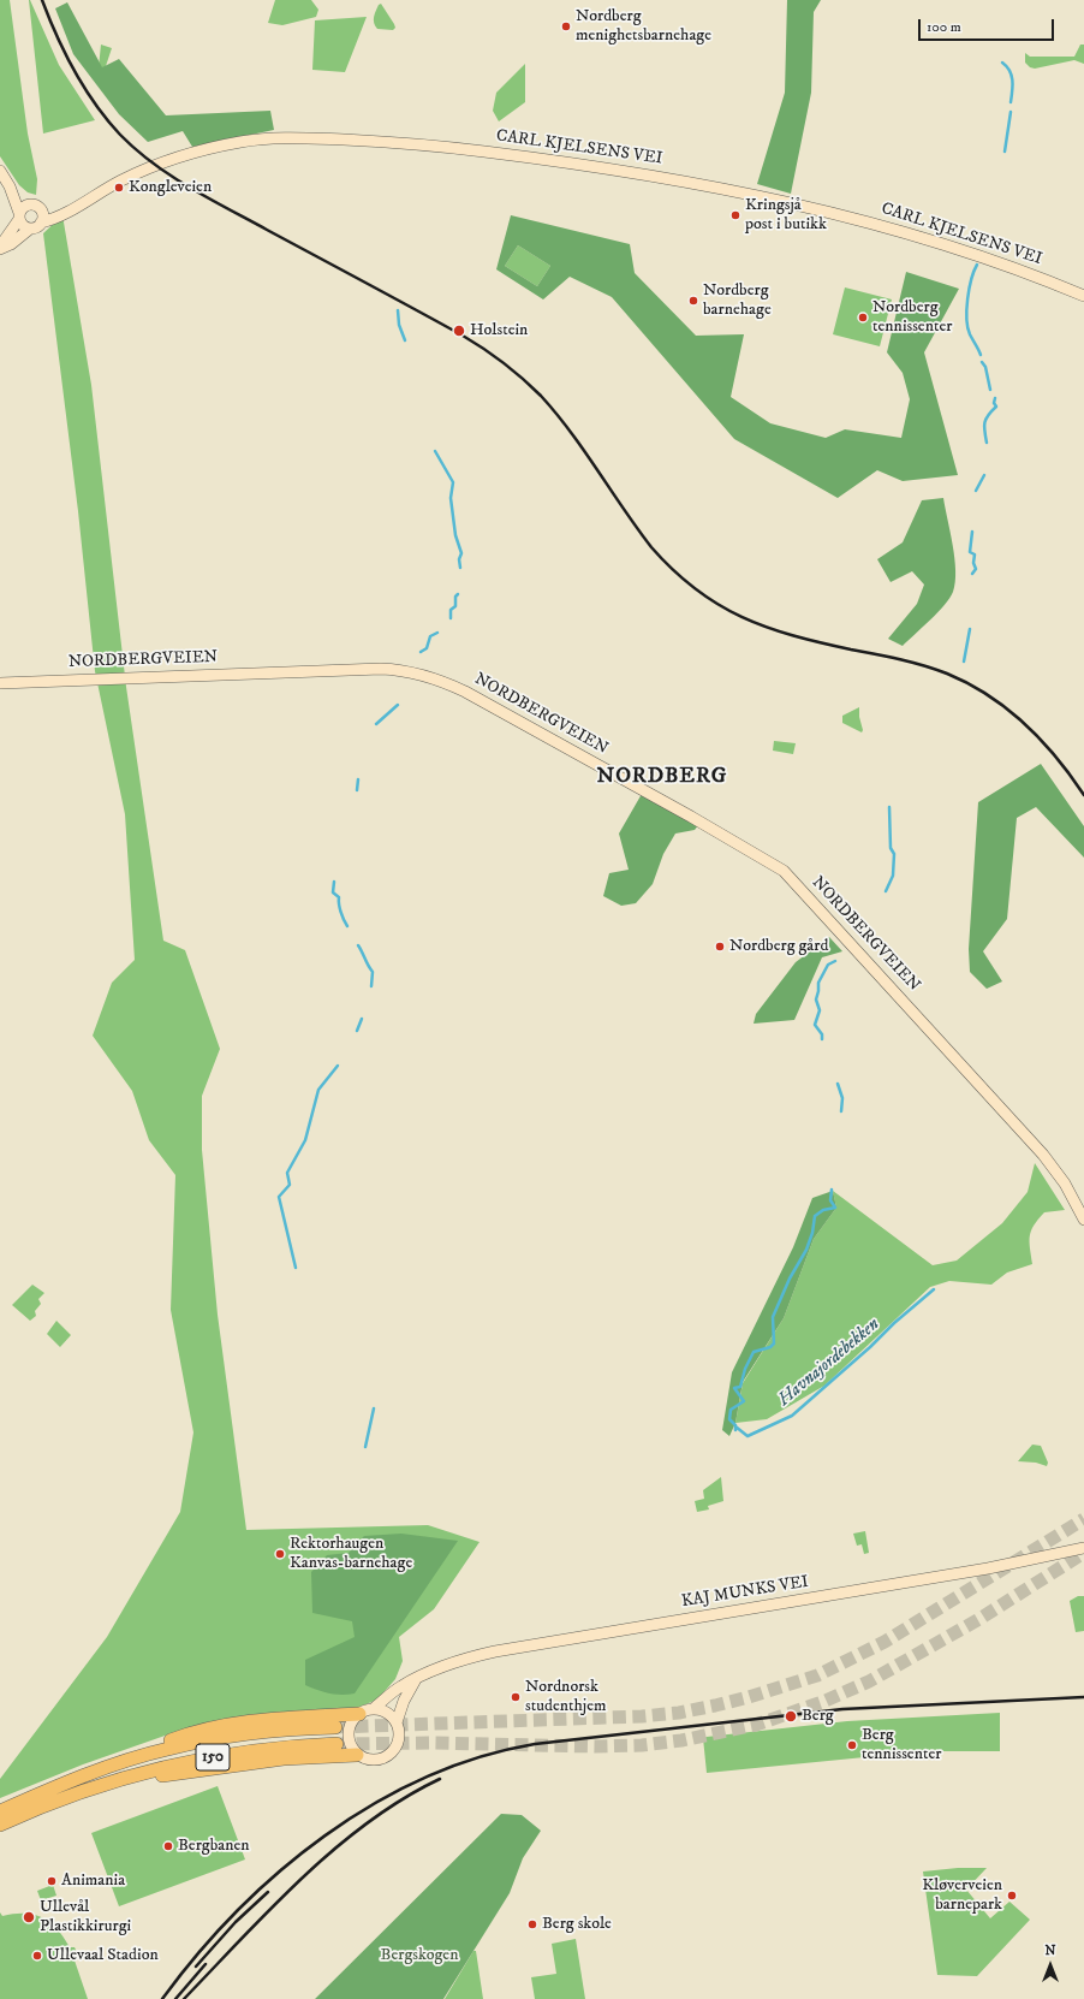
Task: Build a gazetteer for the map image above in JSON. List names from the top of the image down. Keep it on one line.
{"streets":{"highway":["150"],"main road":["CARL KJELSENS VEI","NORDBERGVEIEN","KAJ MUNKS VEI"]},"districts":["NORDBERG"],"water":["Havnajordebekken"],"parks":["Bergskogen"],"places":["Nordberg menighetsbarnehage","Kongleveien","Kringsjå post i butikk","Nordberg barnehage","Nordberg tennissenter","Holstein","Nordberg gård","Rektorhaugen Kanvas-barnehage","Nordnorsk studenthjem","Berg","Berg tennissenter","Bergbanen","Animania","Kløverveien barnepark","Ullevål Plastikkirurgi","Berg skole","Ullevaal Stadion"],"scale_bar":"100 m","north":"top"}
